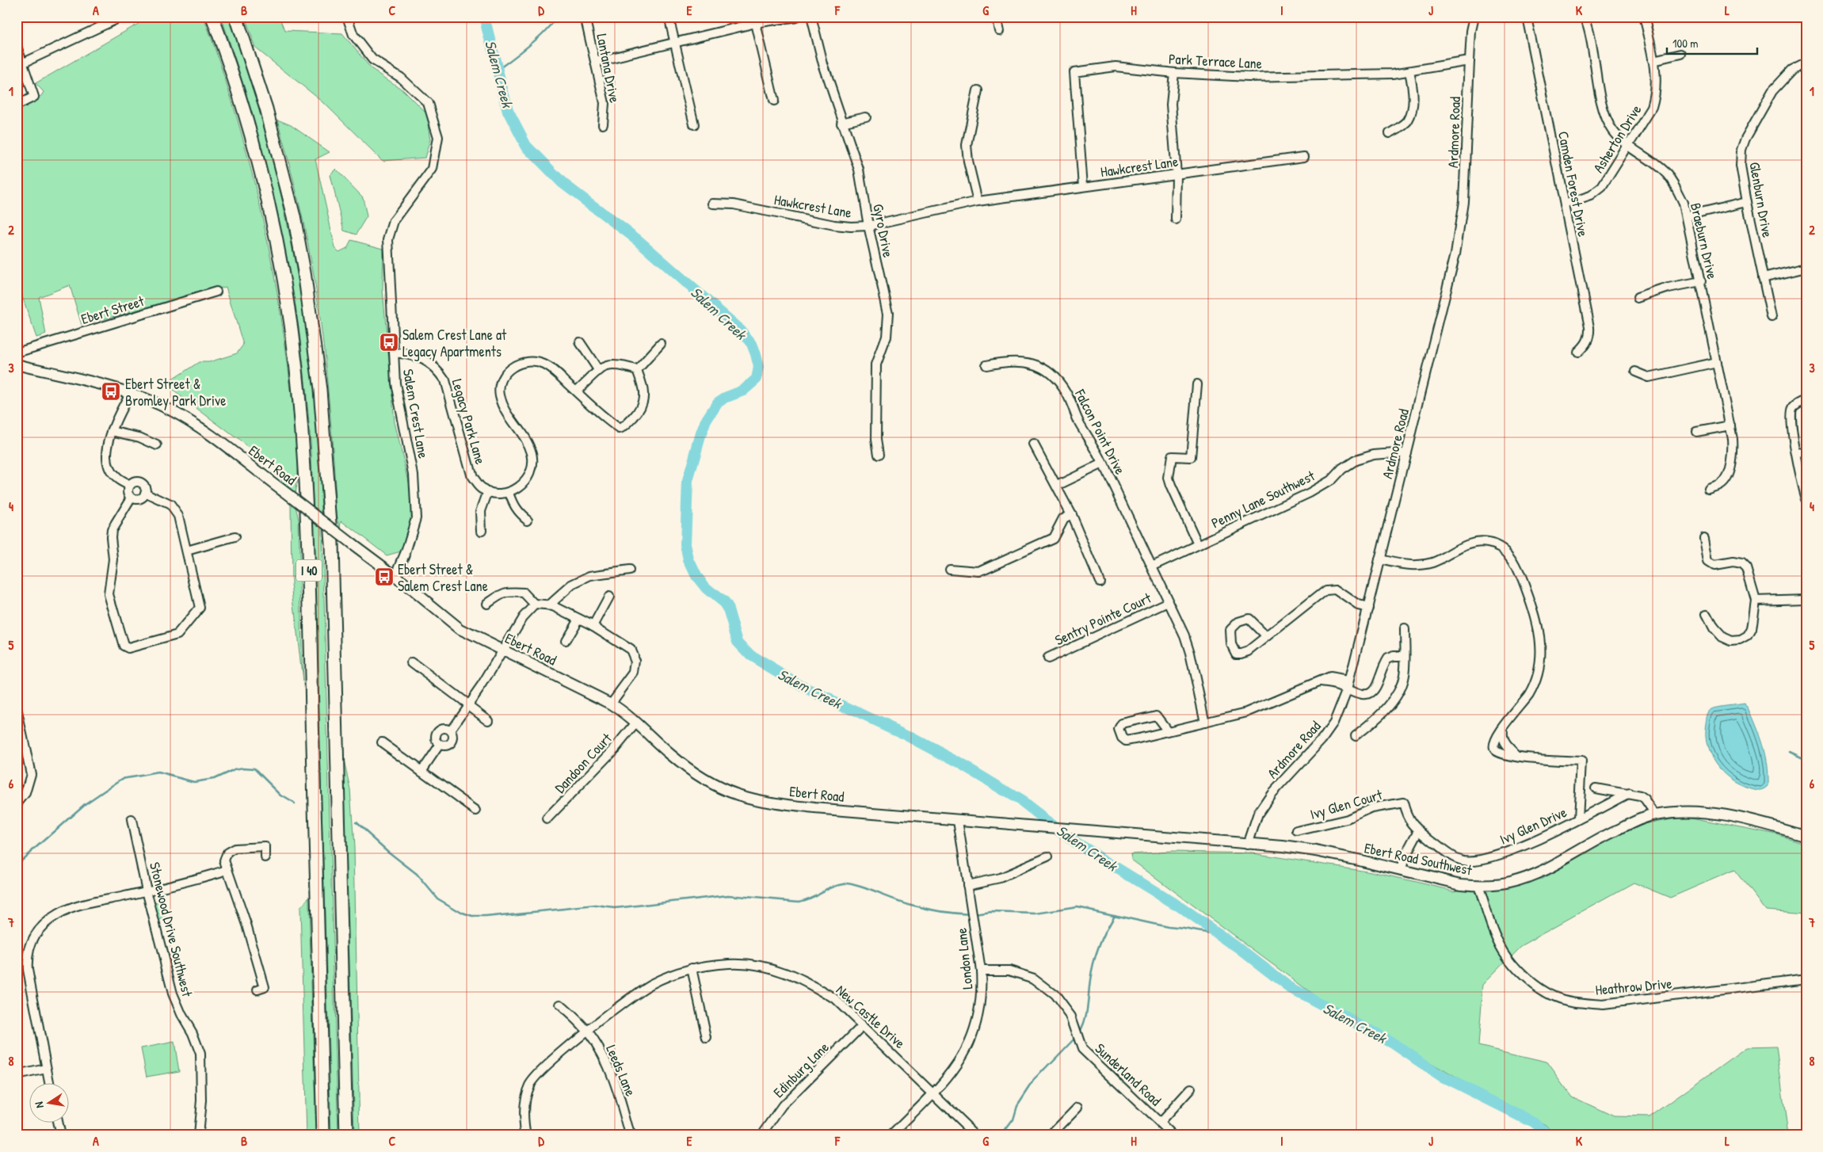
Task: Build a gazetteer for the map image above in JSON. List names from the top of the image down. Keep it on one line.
{"streets":{"highway":["I 40"],"main road":["Ebert Road","Ebert Road Southwest"],"street":["Park Terrace Lane","Lantana Drive","Ardmore Road","Asherton Drive","Hawkcrest Lane","Camden Forest Drive","Glenburn Drive","Gyro Drive","Braeburn Drive","Ebert Street","Salem Crest Lane","Legacy Park Lane","Falcon Point Drive","Penny Lane Southwest","Sentry Pointe Court","Dandoon Court","Ivy Glen Court","Ivy Glen Drive","Stonewood Drive Southwest","London Lane","Heathrow Drive","New Castle Drive","Edinburg Lane","Leeds Lane","Sunderland Road"]},"crossings":[["Park Terrace Lane","Ardmore Road"],["Park Terrace Lane","Hawkcrest Lane"],["Ardmore Road","Penny Lane Southwest"],["Ardmore Road","Ebert Road Southwest"],["Asherton Drive","Camden Forest Drive"],["Asherton Drive","Braeburn Drive"],["Hawkcrest Lane","Gyro Drive"],["Salem Crest Lane","Legacy Park Lane"],["Salem Crest Lane","Ebert Road"],["Falcon Point Drive","Penny Lane Southwest"],["Falcon Point Drive","Sentry Pointe Court"],["Ebert Road","Dandoon Court"],["Ebert Road","Ebert Road Southwest"],["Ebert Road","London Lane"],["Ivy Glen Court","Ivy Glen Drive"],["Ebert Road Southwest","Heathrow Drive"],["London Lane","New Castle Drive"],["London Lane","Sunderland Road"],["New Castle Drive","Edinburg Lane"],["New Castle Drive","Leeds Lane"]],"water":["Salem Creek"],"places":{"bus stop":["Salem Crest Lane at Legacy Apartments","Ebert Street & Bromley Park Drive","Ebert Street & Salem Crest Lane"]},"scale_bar":"100 m","north":"left","grid":{"columns":["A","B","C","D","E","F","G","H","I","J","K","L"],"rows":["1","2","3","4","5","6","7","8"]}}
